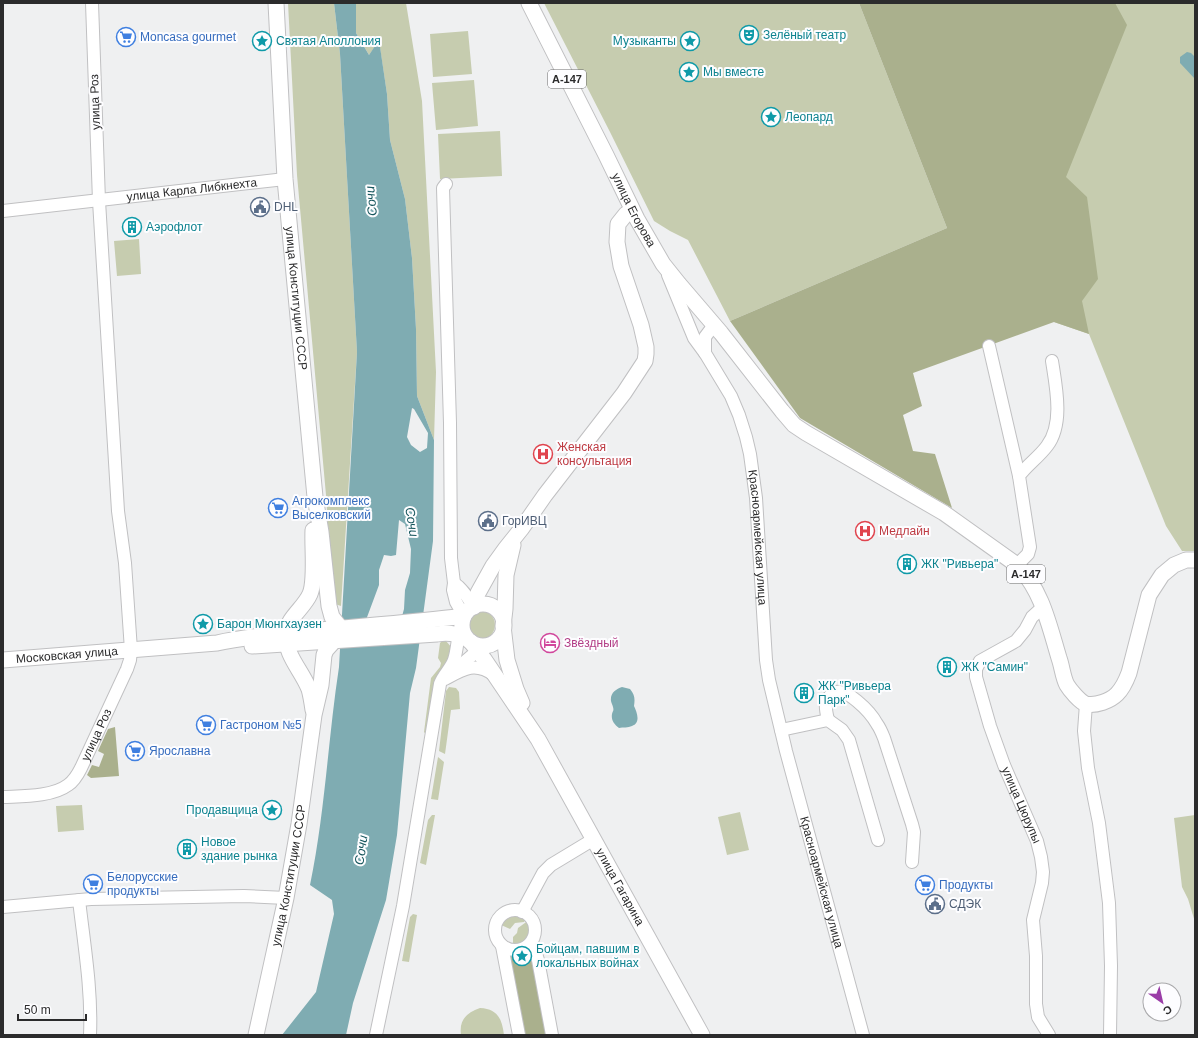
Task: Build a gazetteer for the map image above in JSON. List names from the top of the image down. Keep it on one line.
{"streets":{"main road":["А-147","улица Егорова","улица Конституции СССР","Московская улица","улица Гагарина"],"street":["улица Роз","улица Карла Либкнехта","Красноармейская улица","улица Цюрупы"]},"crossings":[["А-147","улица Егорова"],["А-147","Красноармейская улица"],["А-147","улица Цюрупы"],["улица Роз","улица Карла Либкнехта"],["улица Роз","Московская улица"],["улица Карла Либкнехта","улица Конституции СССР"]],"water":["Сочи"],"places":{"theatre":["Зелёный театр"],"supermarket":["Moncasa gourmet","Агрокомплекс Выселковский","Гастроном №5","Ярославна","Белорусские продукты","Продукты"],"place":["Святая Аполлония","Музыканты","Мы вместе","Леопард","Барон Мюнгхаузен","Продавщица","Бойцам, павшим в локальных войнах"],"public building":["DHL","ГорИВЦ","СДЭК"],"building":["Аэрофлот","ЖК \"Ривьера\"","ЖК \"Самин\"","ЖК \"Ривьера Парк\"","Новое здание рынка"],"hospital":["Женская консультация","Медлайн"],"hotel":["Звёздный"]},"scale_bar":"50 m","north":"bottom right"}
